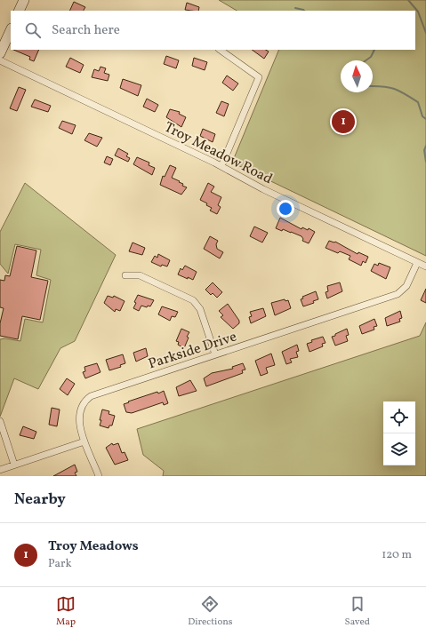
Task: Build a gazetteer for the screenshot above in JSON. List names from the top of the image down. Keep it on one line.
{"streets":{"street":["Troy Meadow Road","Parkside Drive"]},"crossings":[["Troy Meadow Road","Parkside Drive"]],"north":"top","page":{"search":"Search here","pins":"1","heading":"Nearby","list":[{"mark":"1","name":"Troy Meadows","note":"Park","value":"120 m"}],"nav":["Map","Directions","Saved"]}}
